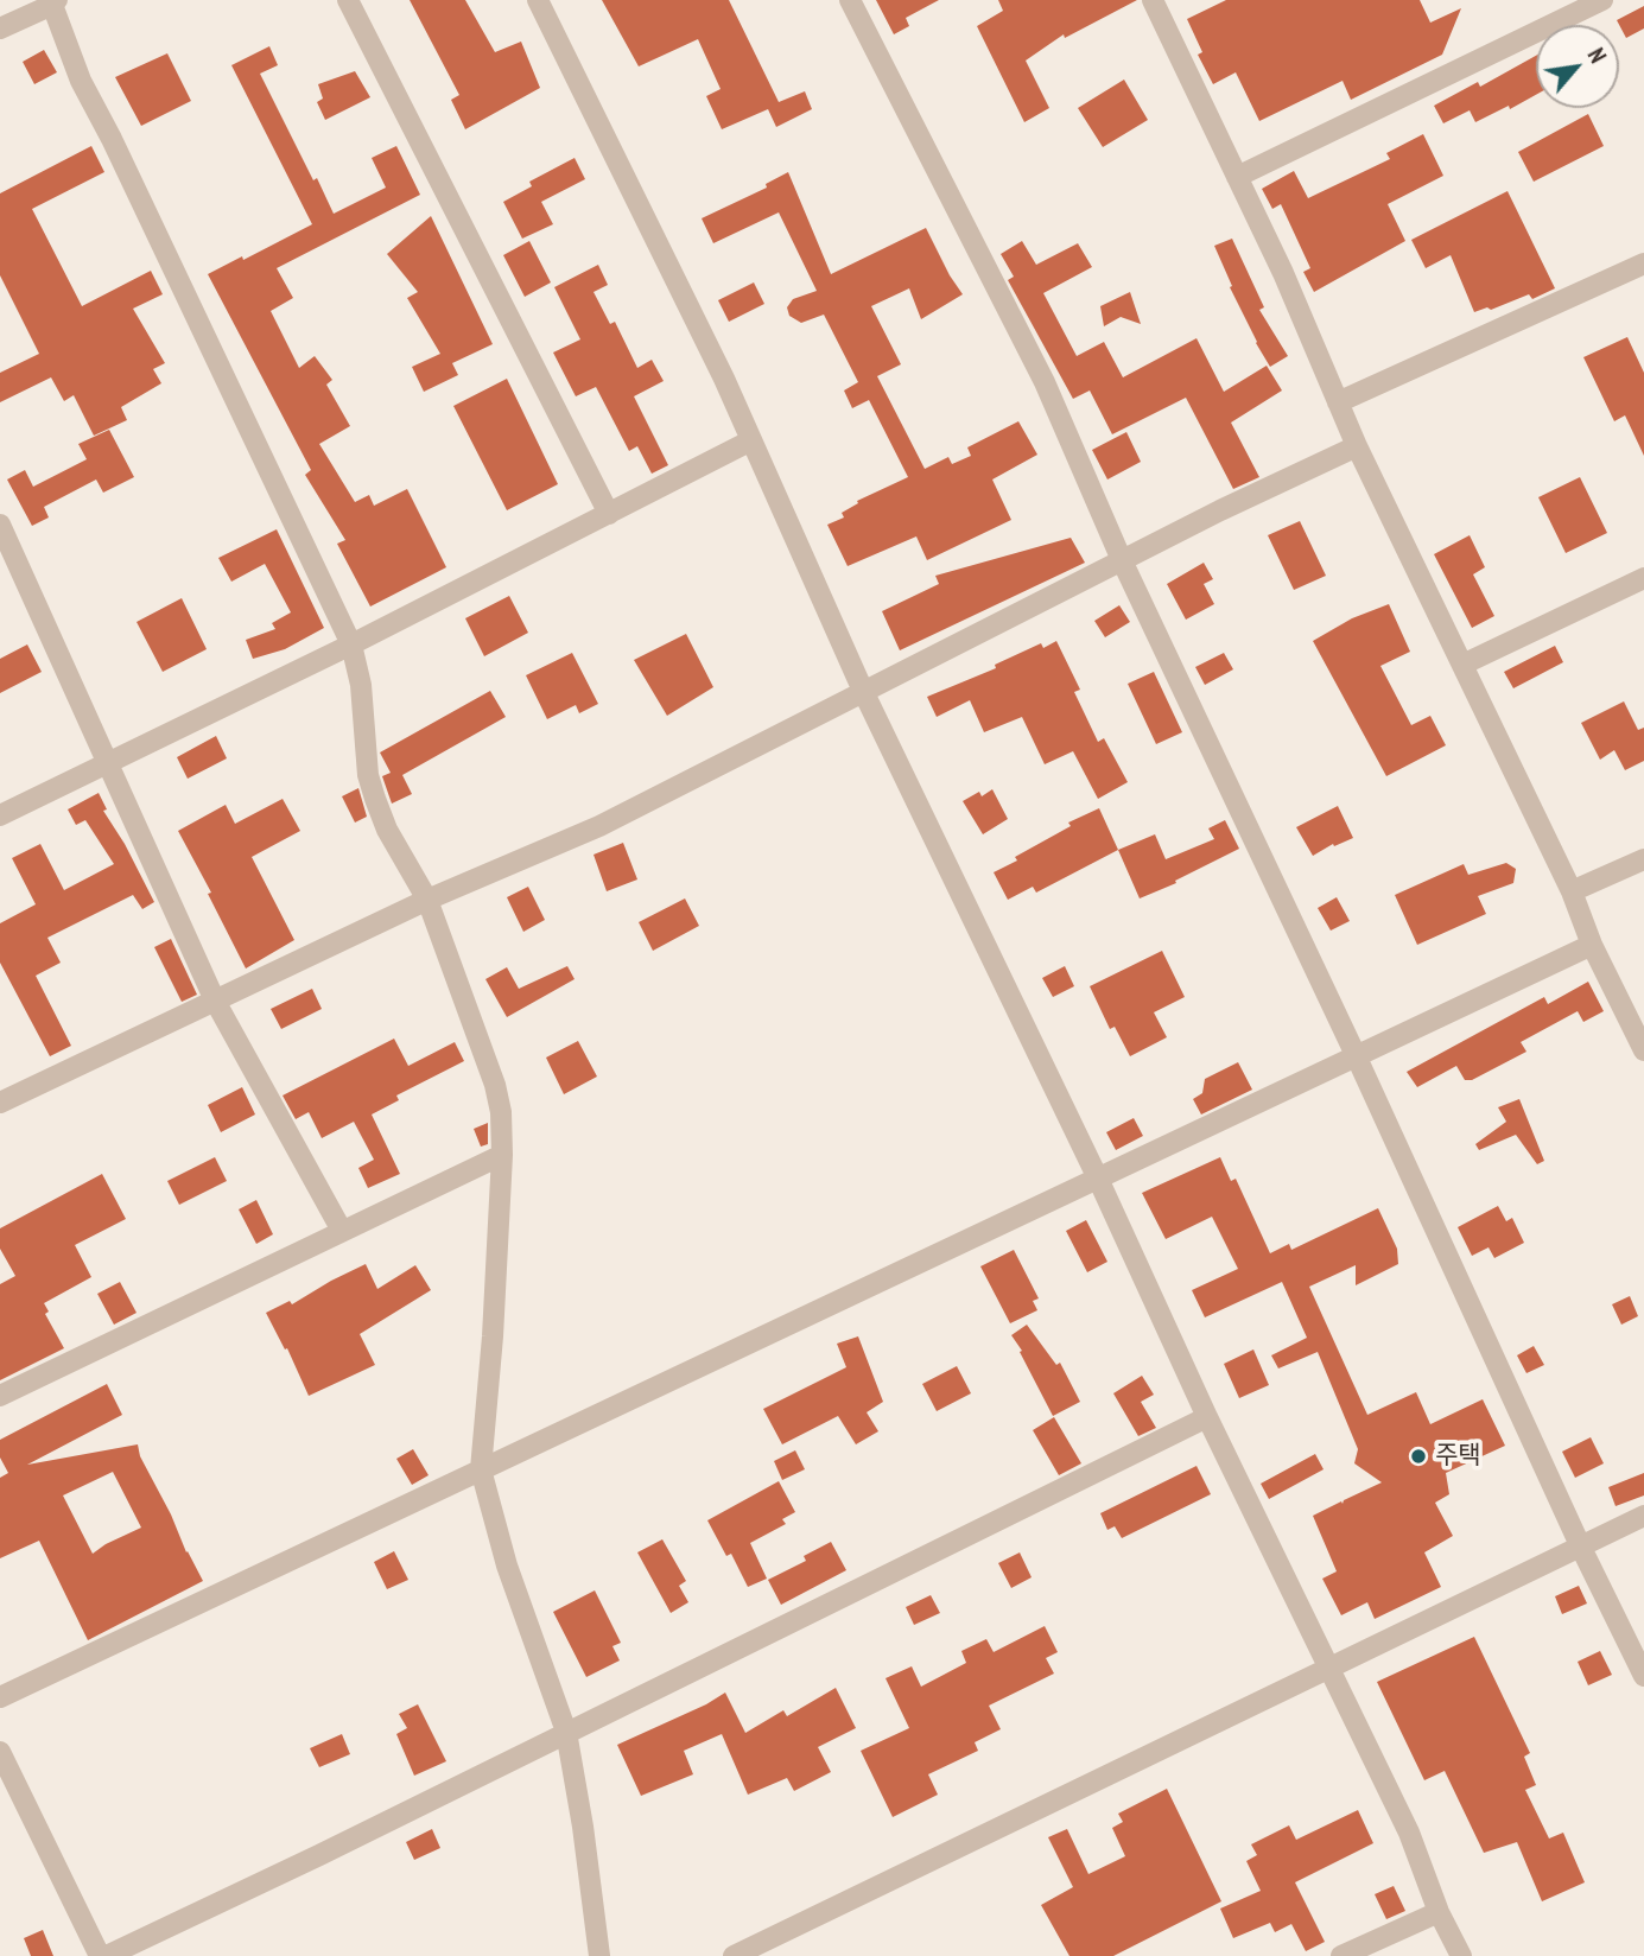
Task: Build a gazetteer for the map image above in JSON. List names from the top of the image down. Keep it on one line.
{"places":["주택"],"north":"top right"}
